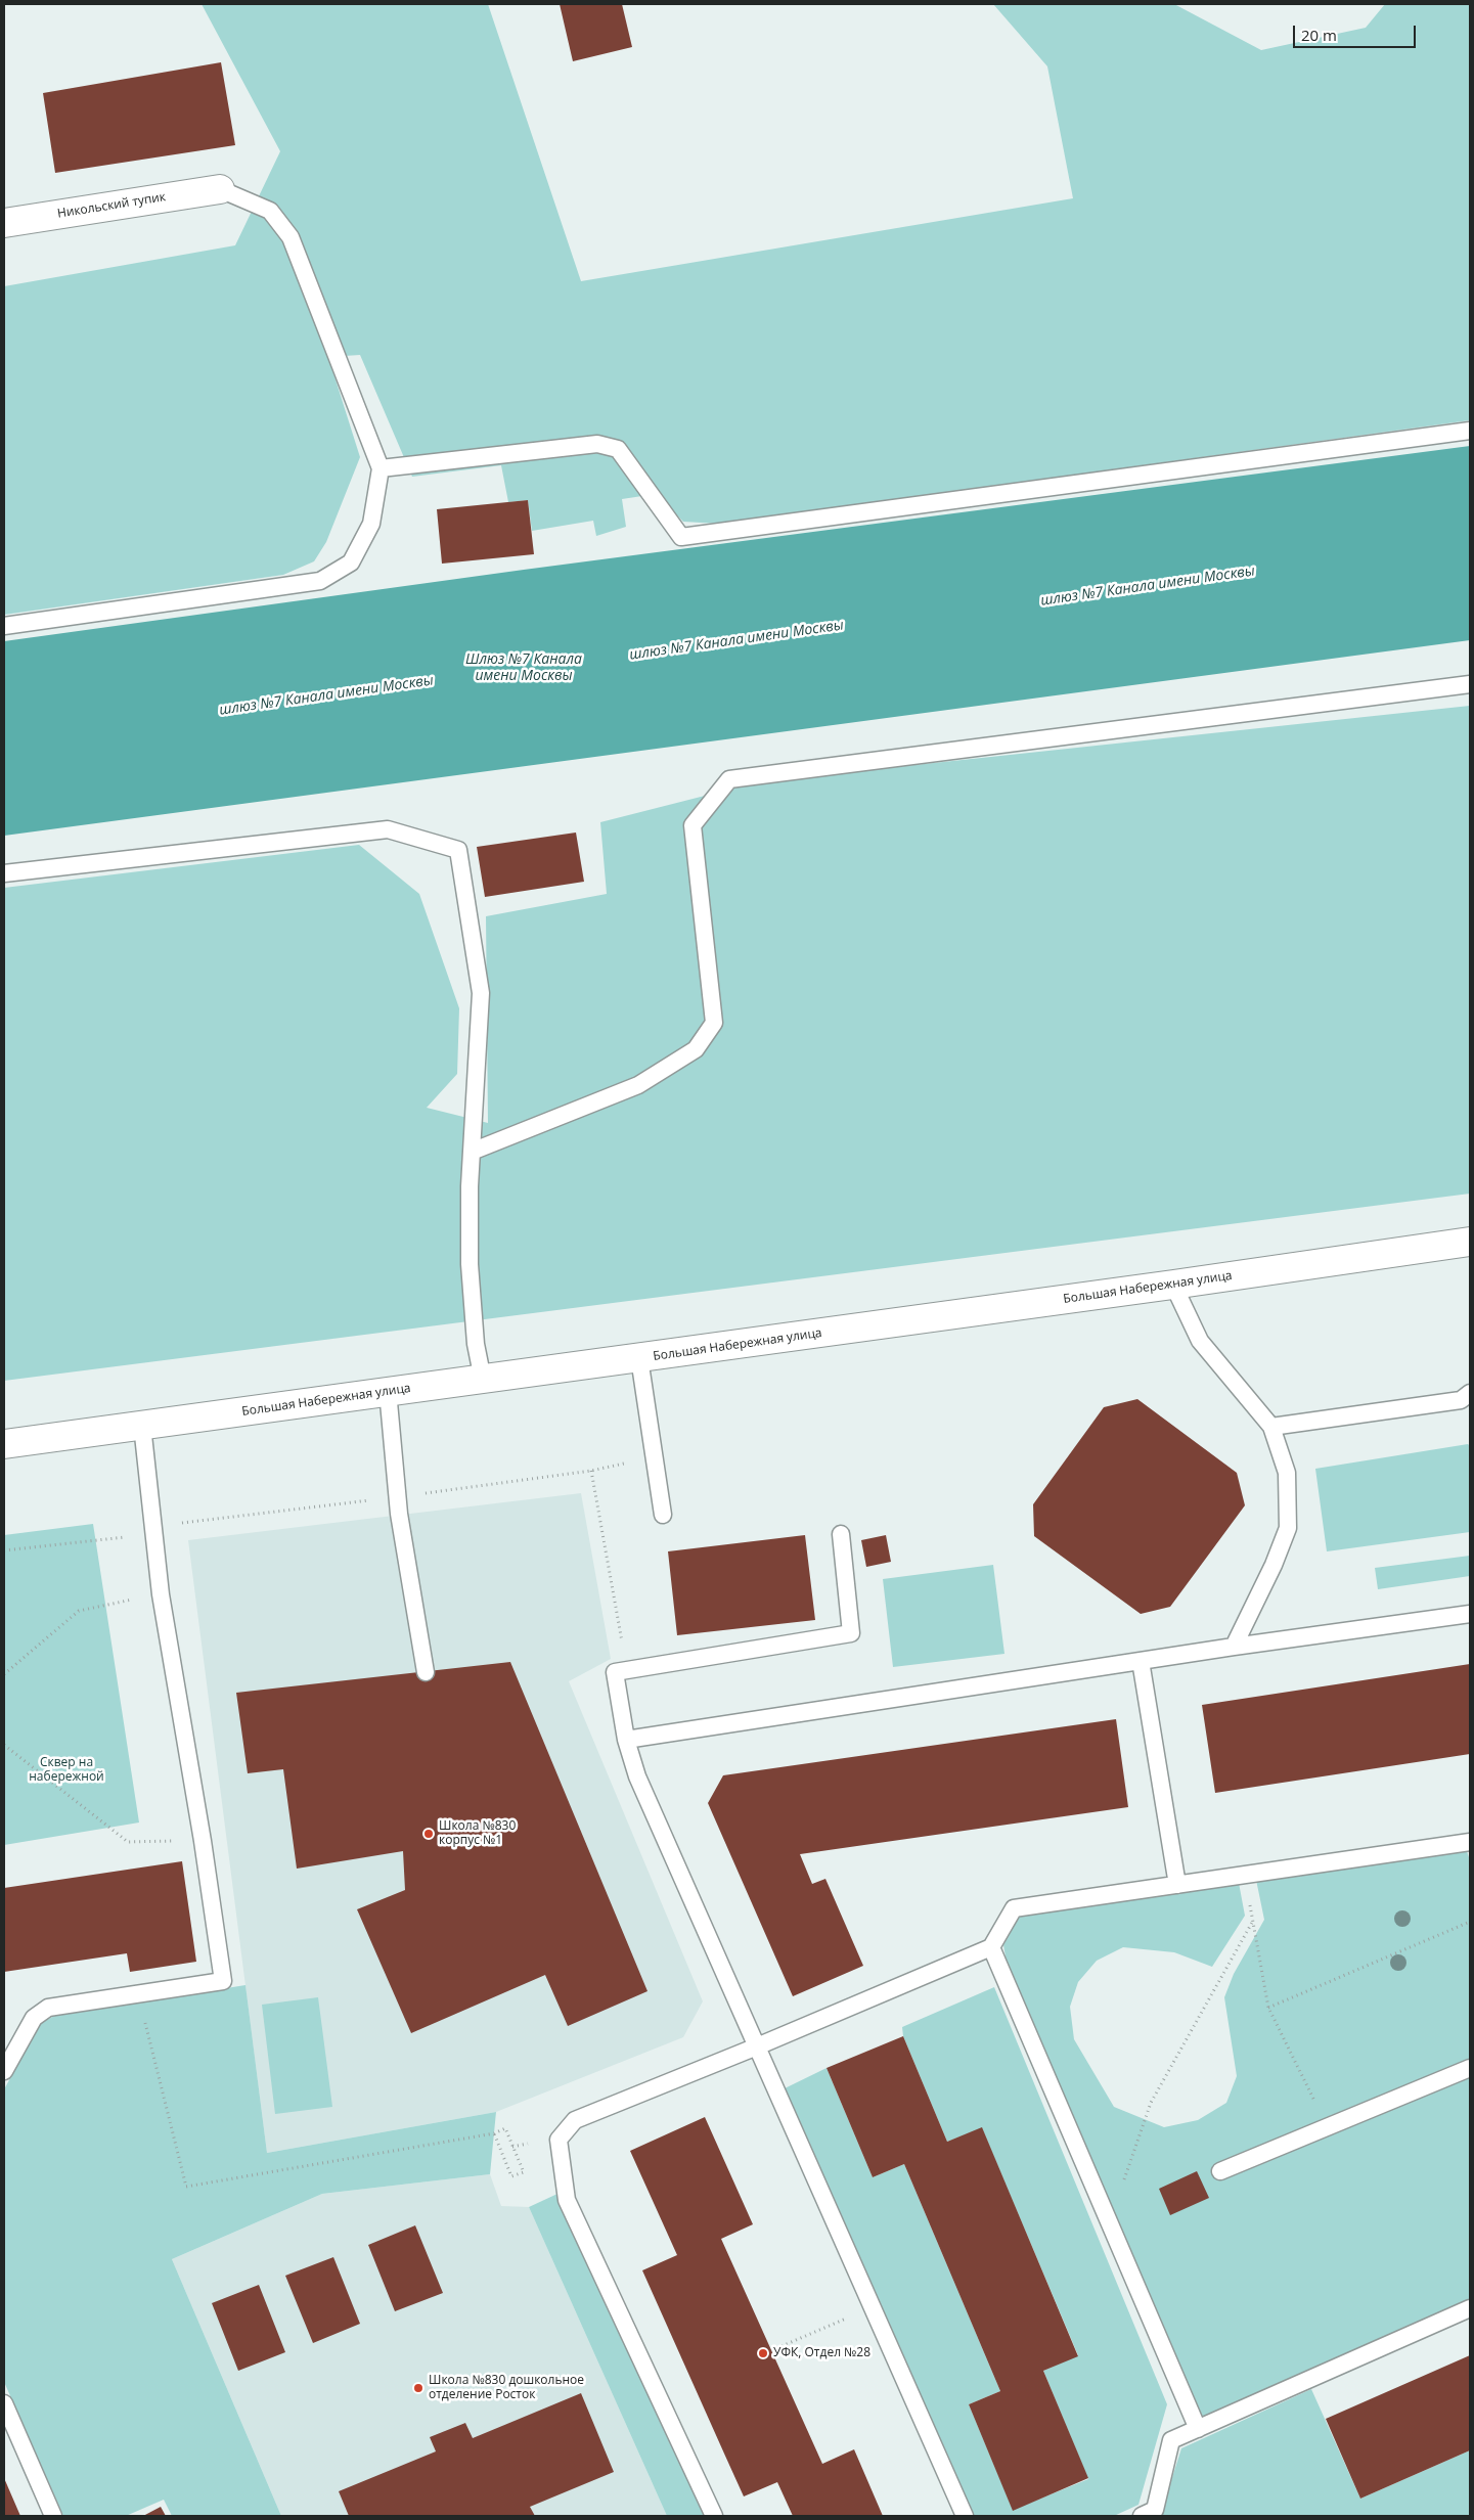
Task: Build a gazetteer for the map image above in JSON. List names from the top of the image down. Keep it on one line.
{"streets":{"street":["Никольский тупик","Большая Набережная улица"]},"water":["шлюз №7 Канала имени Москвы","Шлюз №7 Канала имени Москвы"],"parks":["Сквер на набережной"],"places":["Школа №830 корпус №1","УФК, Отдел №28","Школа №830 дошкольное отделение Росток"],"scale_bar":"20 m"}
